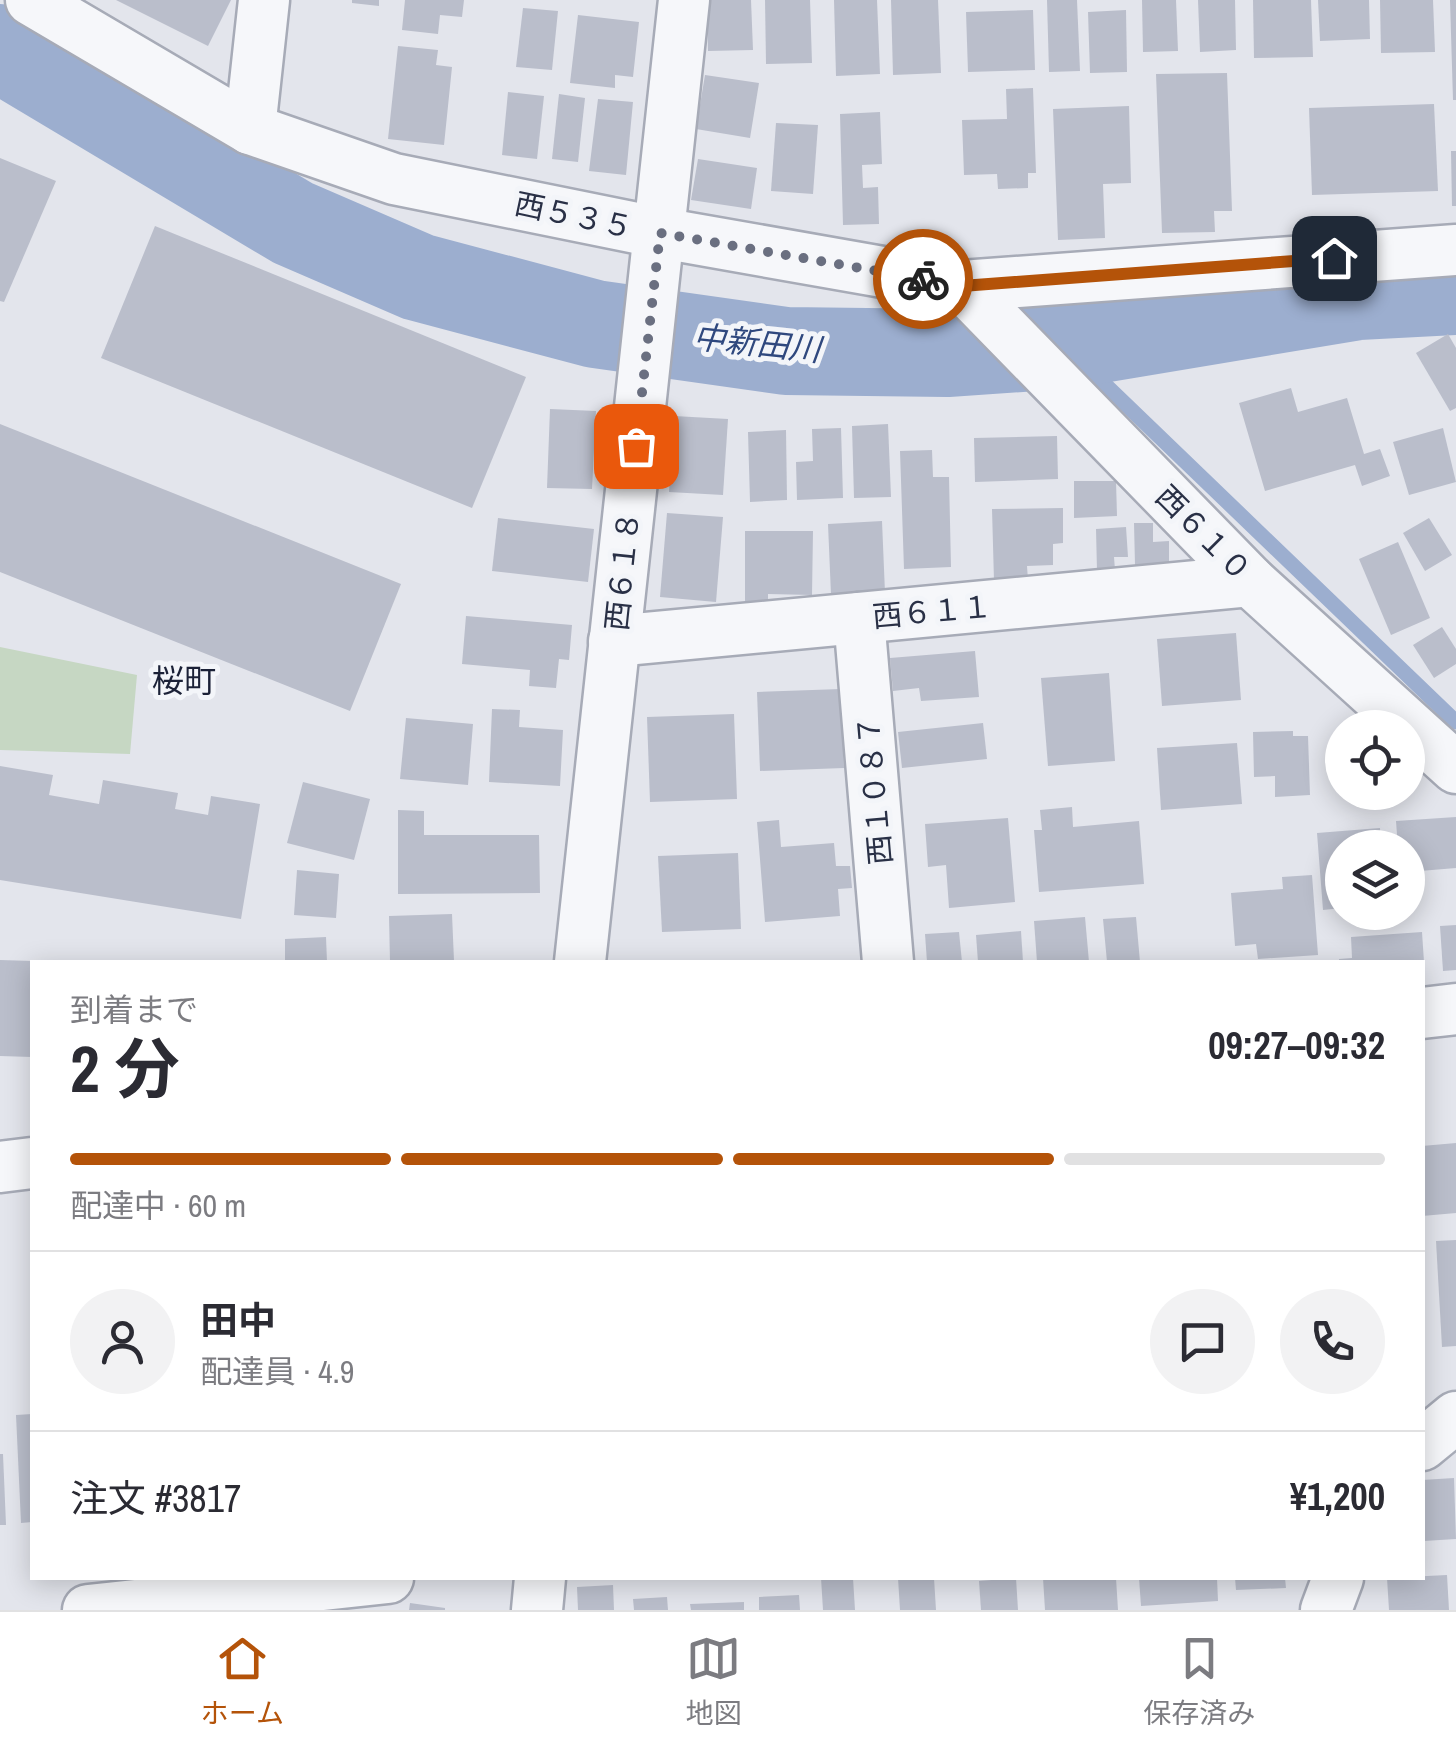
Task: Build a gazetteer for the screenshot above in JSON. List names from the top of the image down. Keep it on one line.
{"streets":{"street":["西５３５","西６１０","西６１８","西６１１","西１０８７"]},"crossings":[["西５３５","西６１０"],["西５３５","西６１８"],["西６１０","西６１１"],["西６１８","西６１１"],["西６１１","西１０８７"]],"districts":["桜町"],"water":["中新田川"],"page":{"heading":["2 分","到着まで","09:27–09:32"],"panel":["田中","配達員 · 4.9","注文 #3817","¥1,200"],"bar":"配達中 · 60 m","tabs":["ホーム","地図","保存済み"]}}
